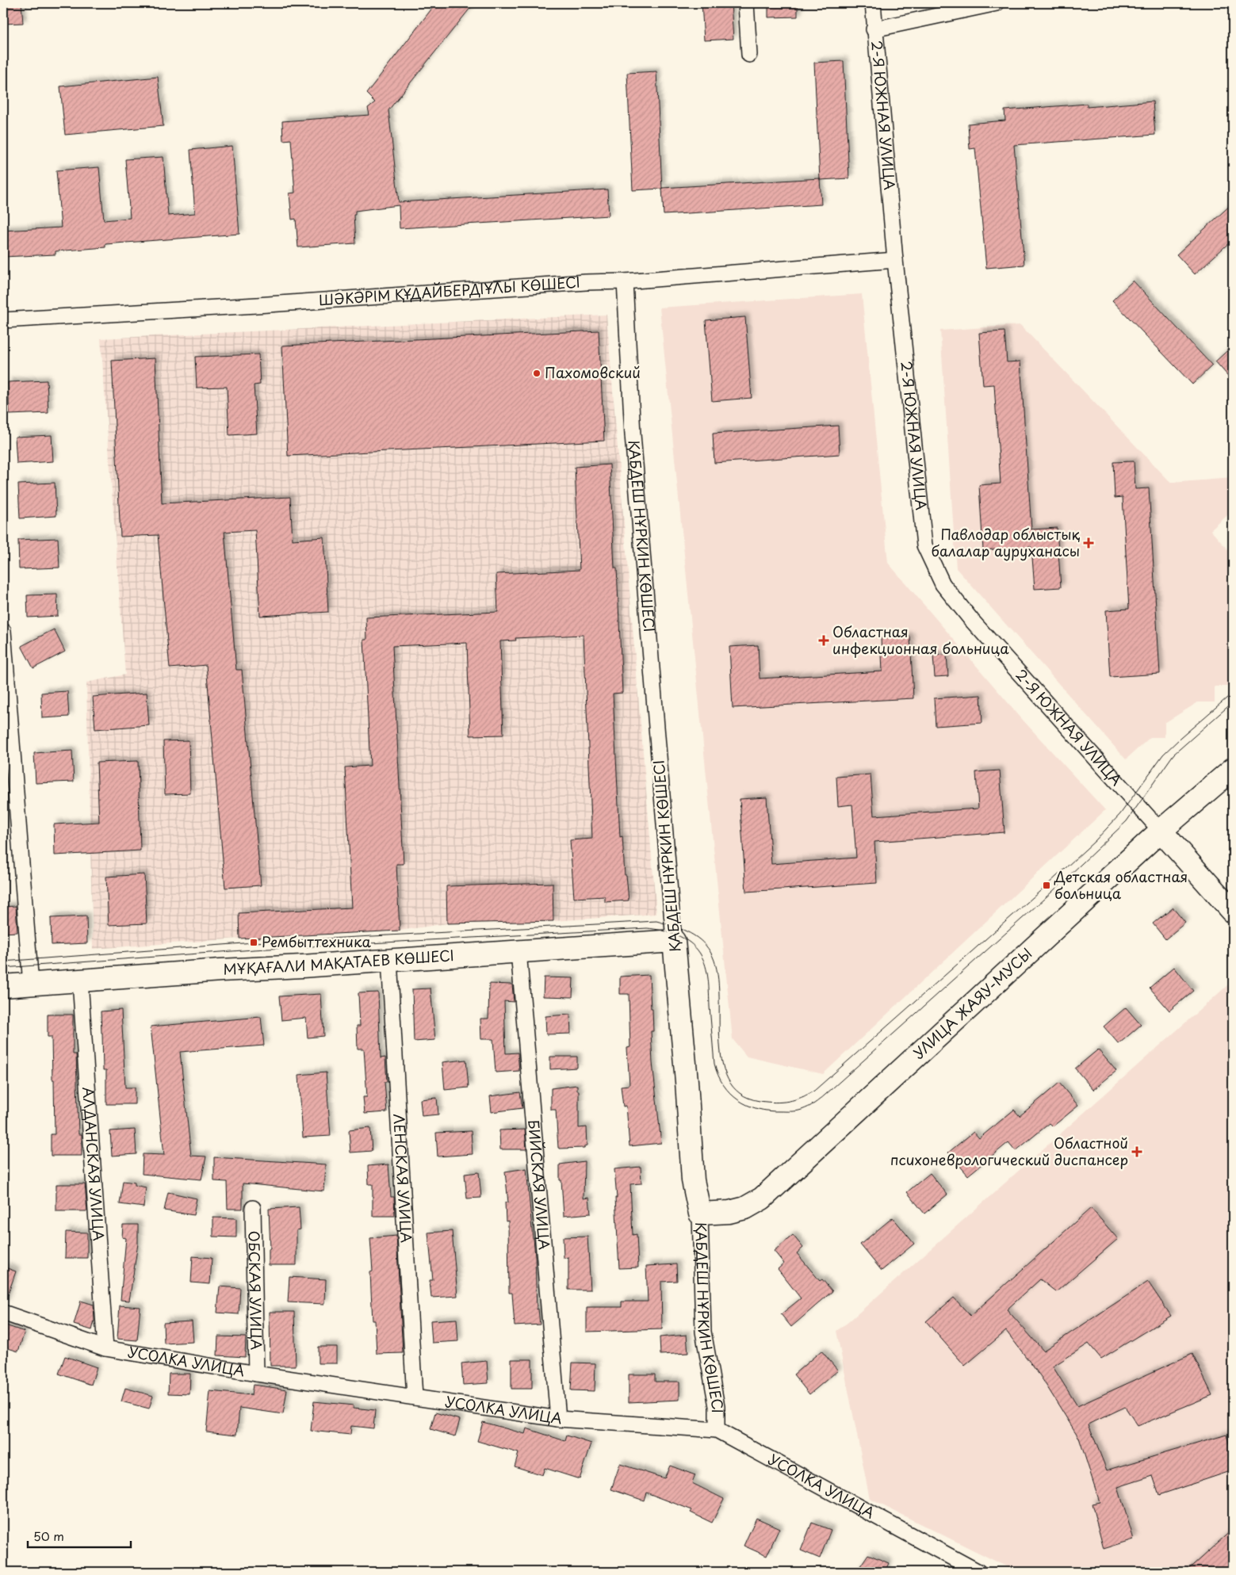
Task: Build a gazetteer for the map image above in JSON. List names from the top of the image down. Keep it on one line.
{"streets":{"main road":["ҚАБДЕШ НҰРКИН КӨШЕСІ","МҰҚАҒАЛИ МАҚАТАЕВ КӨШЕСІ","УЛИЦА ЖАЯУ-МУСЫ"],"street":["2-Я ЮЖНАЯ УЛИЦА","ШӘКӘРІМ ҚҰДАЙБЕРДІҰЛЫ КӨШЕСІ","АЛДАНСКАЯ УЛИЦА","ЛЕНСКАЯ УЛИЦА","БИЙСКАЯ УЛИЦА","ОБСКАЯ УЛИЦА","УСОЛКА УЛИЦА"]},"crossings":[["2-Я ЮЖНАЯ УЛИЦА","ШӘКӘРІМ ҚҰДАЙБЕРДІҰЛЫ КӨШЕСІ"],["2-Я ЮЖНАЯ УЛИЦА","УЛИЦА ЖАЯУ-МУСЫ"],["ШӘКӘРІМ ҚҰДАЙБЕРДІҰЛЫ КӨШЕСІ","ҚАБДЕШ НҰРКИН КӨШЕСІ"],["ҚАБДЕШ НҰРКИН КӨШЕСІ","МҰҚАҒАЛИ МАҚАТАЕВ КӨШЕСІ"],["ҚАБДЕШ НҰРКИН КӨШЕСІ","УЛИЦА ЖАЯУ-МУСЫ"],["ҚАБДЕШ НҰРКИН КӨШЕСІ","УСОЛКА УЛИЦА"],["МҰҚАҒАЛИ МАҚАТАЕВ КӨШЕСІ","АЛДАНСКАЯ УЛИЦА"],["МҰҚАҒАЛИ МАҚАТАЕВ КӨШЕСІ","ЛЕНСКАЯ УЛИЦА"],["МҰҚАҒАЛИ МАҚАТАЕВ КӨШЕСІ","БИЙСКАЯ УЛИЦА"],["АЛДАНСКАЯ УЛИЦА","УСОЛКА УЛИЦА"],["ЛЕНСКАЯ УЛИЦА","УСОЛКА УЛИЦА"],["БИЙСКАЯ УЛИЦА","УСОЛКА УЛИЦА"],["ОБСКАЯ УЛИЦА","УСОЛКА УЛИЦА"]],"places":{"other":["Пахомовский"],"health":["Павлодар облыстық балалар ауруханасы","Областная инфекционная больница","Областной психоневрологический диспансер"],"transit":["Детская областная больница","Рембыттехника"]},"scale_bar":"50 m"}
